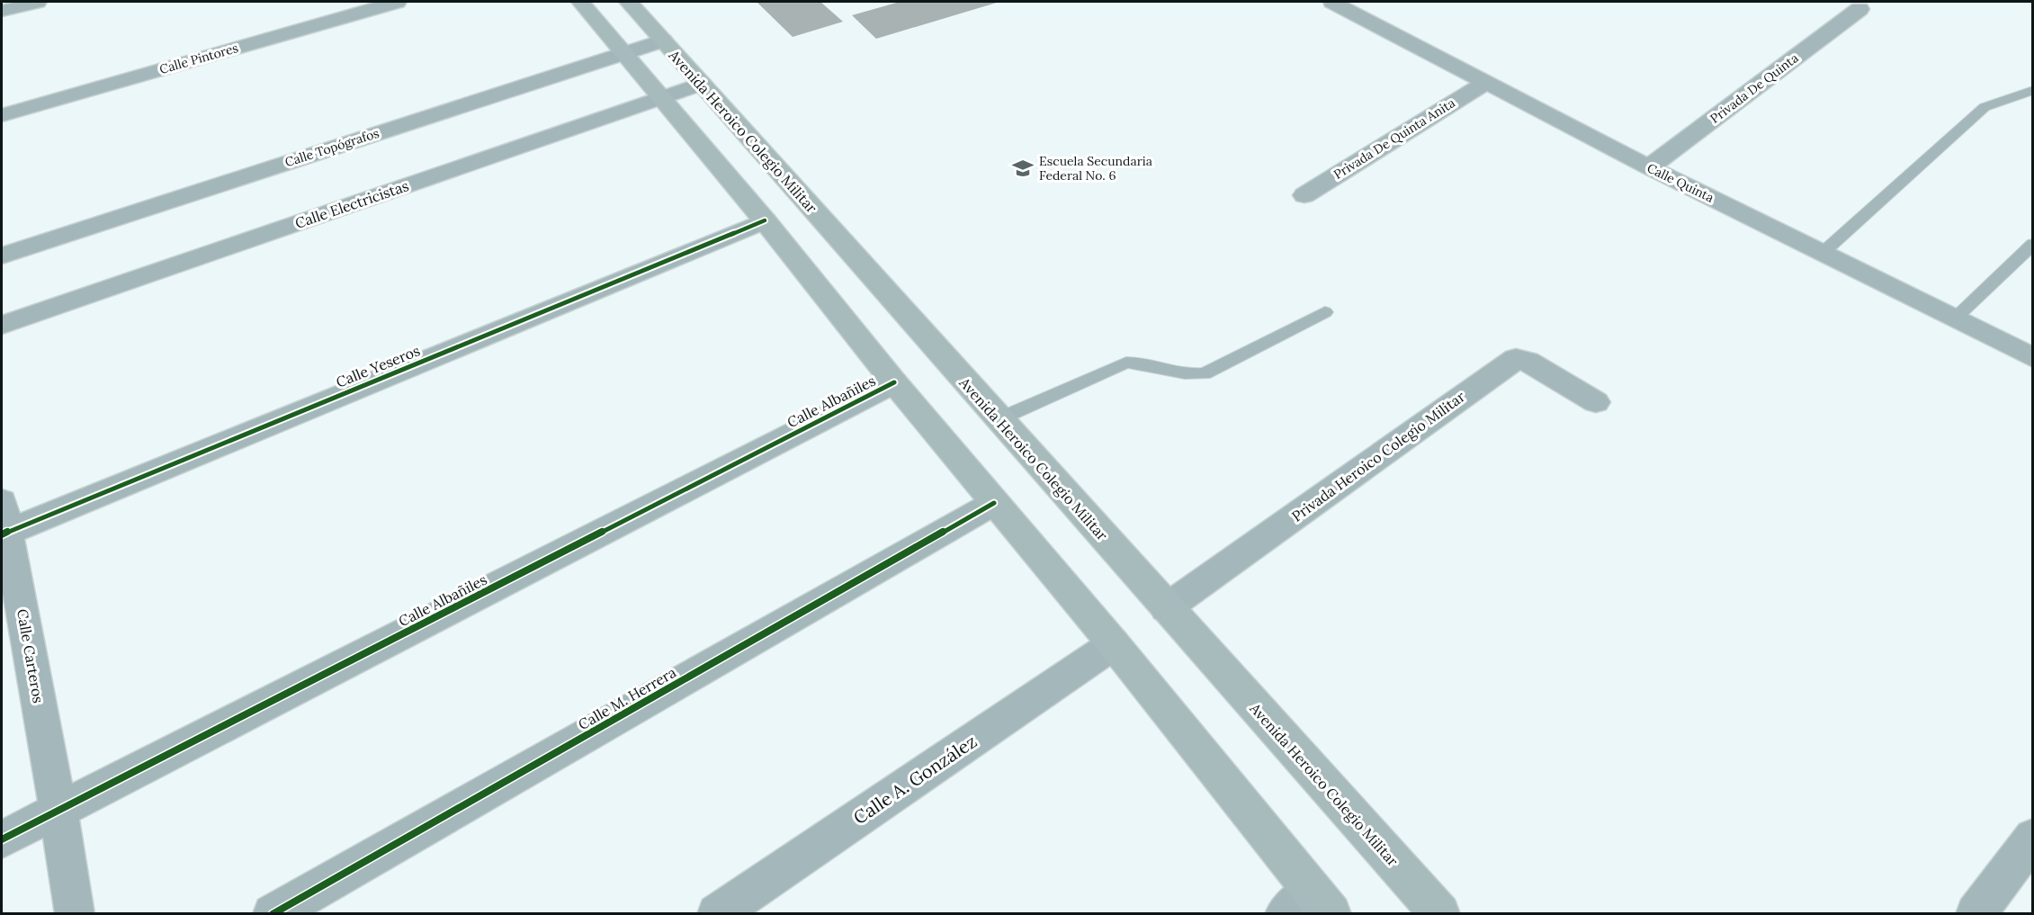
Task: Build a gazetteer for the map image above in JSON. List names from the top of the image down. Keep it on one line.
{"streets":{"main road":["Avenida Heroico Colegio Militar"],"street":["Calle Pintores","Privada De Quinta","Privada De Quinta Anita","Calle Topógrafos","Calle Quinta","Calle Electricistas","Calle Yeseros","Calle Albañiles","Privada Heroico Colegio Militar","Calle Carteros","Calle M. Herrera","Calle A. González"]},"crossings":[["Privada De Quinta","Calle Quinta"],["Avenida Heroico Colegio Militar","Calle Topógrafos"],["Avenida Heroico Colegio Militar","Calle Electricistas"],["Avenida Heroico Colegio Militar","Privada Heroico Colegio Militar"],["Privada De Quinta Anita","Calle Quinta"],["Calle Yeseros","Calle Carteros"],["Calle Albañiles","Calle Carteros"]],"places":{"school or university":["Escuela Secundaria Federal No. 6"]}}
